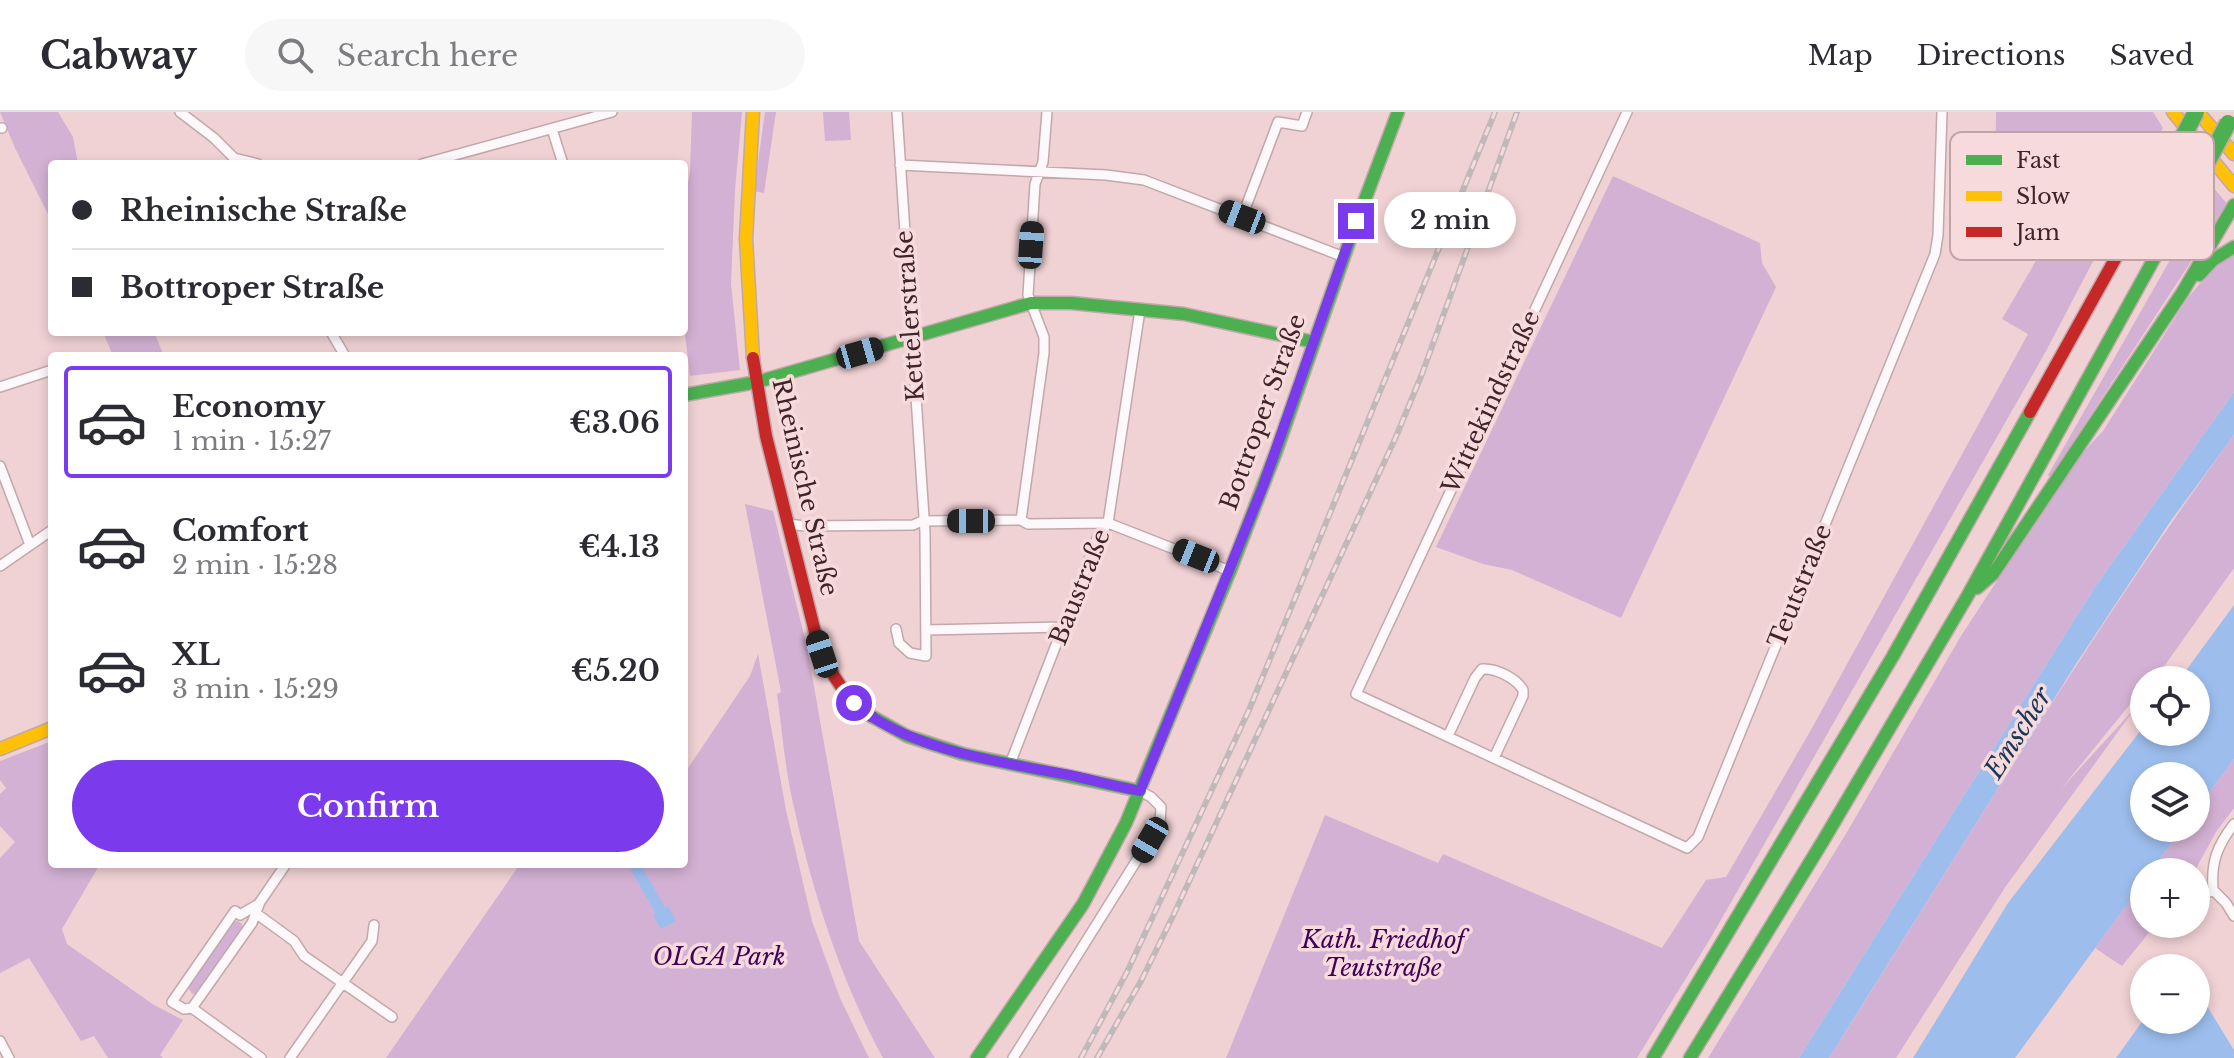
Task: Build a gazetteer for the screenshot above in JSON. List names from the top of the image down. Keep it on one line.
{"streets":{"main road":["Bottroper Straße","Rheinische Straße"],"street":["Kettelerstraße","Wittekindstraße","Teutstraße","Baustraße"]},"crossings":[["Wittekindstraße","Teutstraße"],["Bottroper Straße","Rheinische Straße"],["Rheinische Straße","Baustraße"]],"water":["Emscher"],"parks":["Kath. Friedhof Teutstraße","OLGA Park"],"legend":["Fast","Slow","Jam"],"page":{"header":"Cabway","search":"Search here","nav":["Map","Directions","Saved"],"banner":["Rheinische Straße","Bottroper Straße"],"bubble":"2 min","list":[{"name":"Economy","note":"1 min · 15:27","value":"€3.06"},{"name":"Comfort","note":"2 min · 15:28","value":"€4.13"},{"name":"XL","note":"3 min · 15:29","value":"€5.20"}],"map_buttons":["+","−"],"buttons":"Confirm"}}
